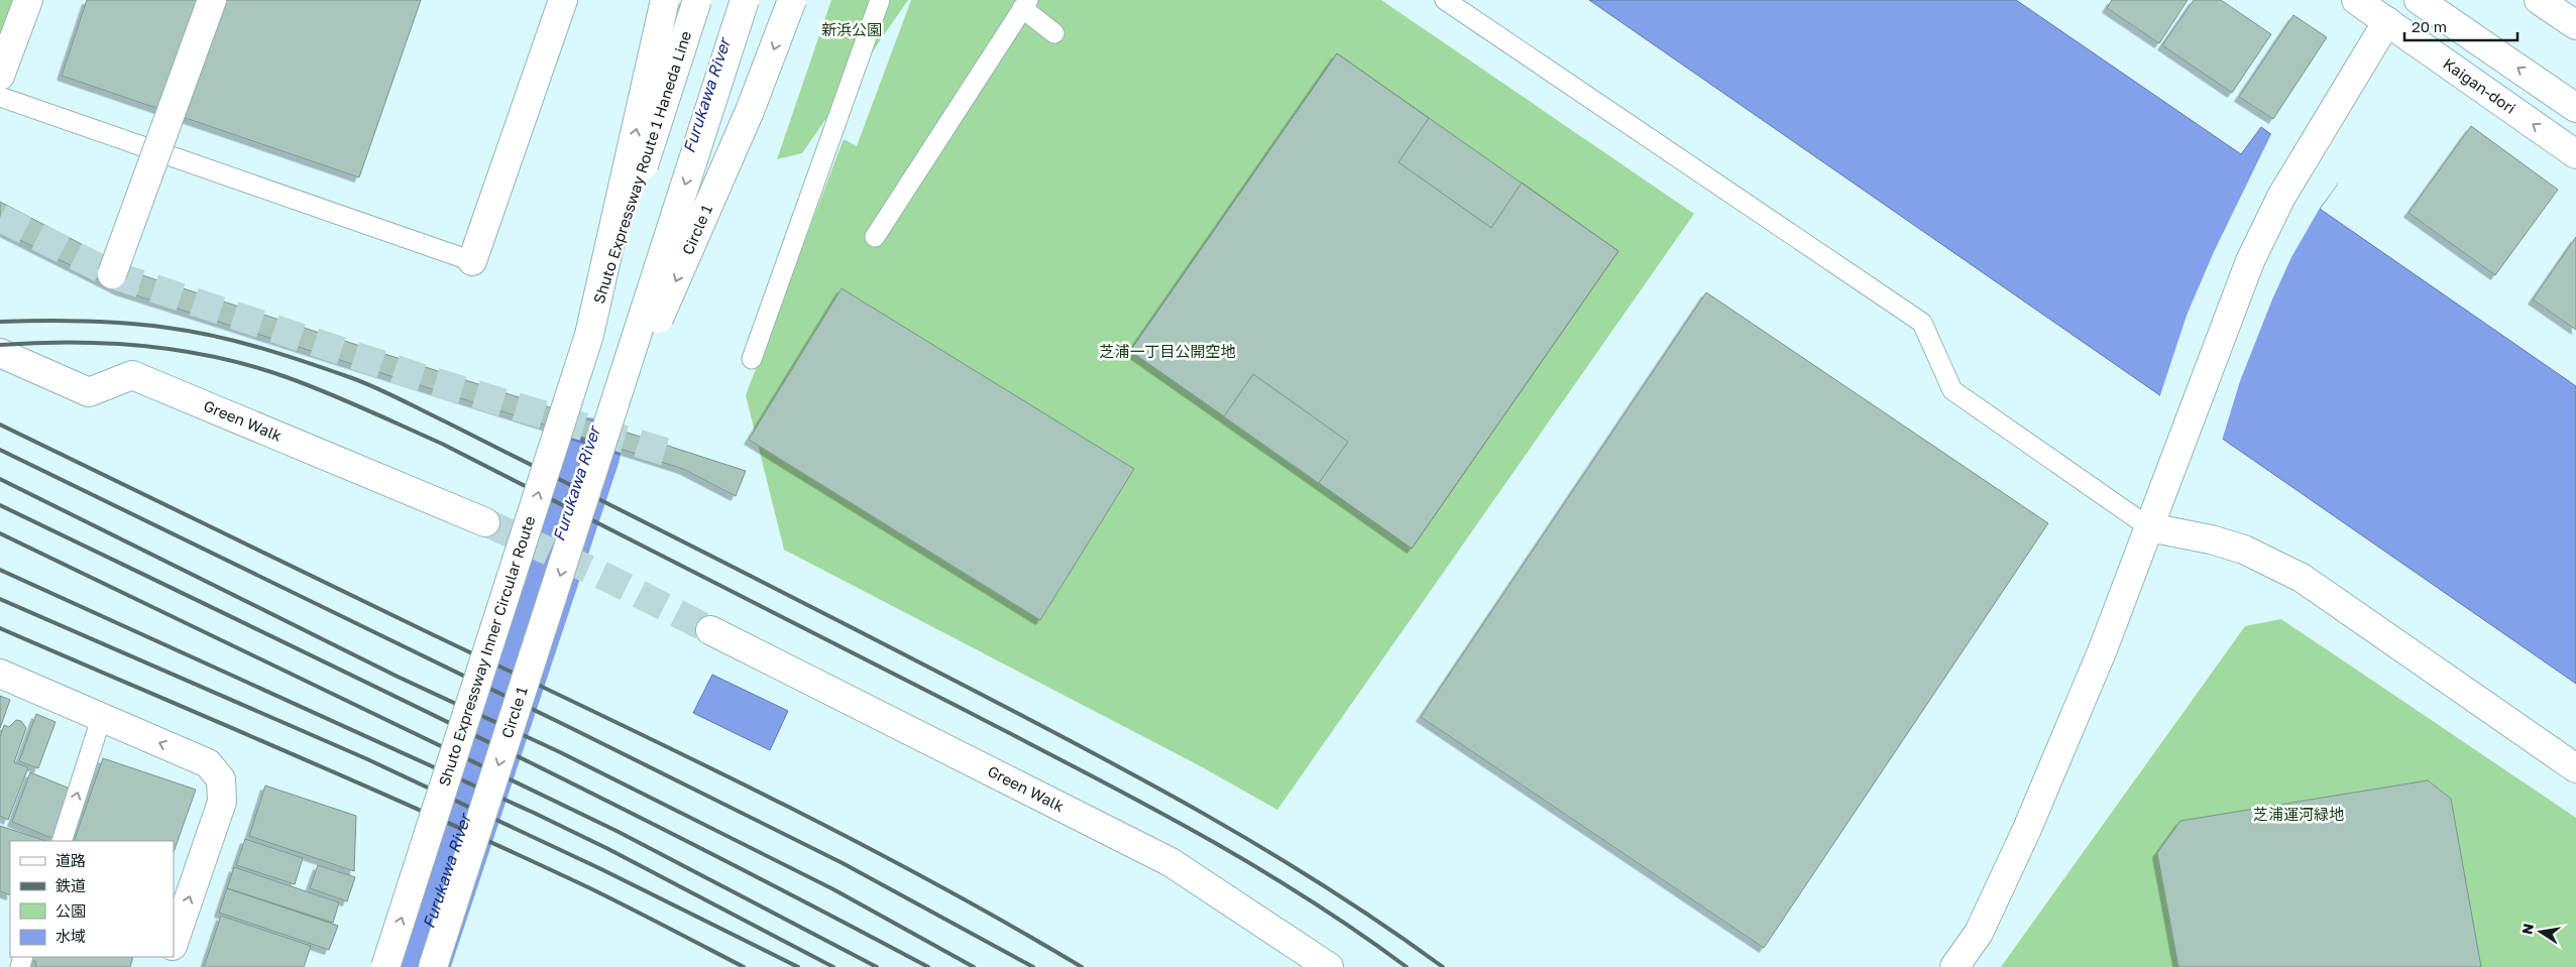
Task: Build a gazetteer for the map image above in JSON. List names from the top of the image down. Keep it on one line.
{"streets":{"main road":["Kaigan-dori","Shuto Expressway Route 1 Haneda Line","Circle 1","Green Walk","Shuto Expressway Inner Circular Route"]},"crossings":[["Shuto Expressway Route 1 Haneda Line","Shuto Expressway Inner Circular Route"]],"one_way":["Shuto Expressway Inner Circular Route"],"water":["Furukawa River"],"parks":["新浜公園","芝浦一丁目公開空地","芝浦運河緑地"],"legend":["道路","鉄道","公園","水域"],"scale_bar":"20 m","north":"left"}
